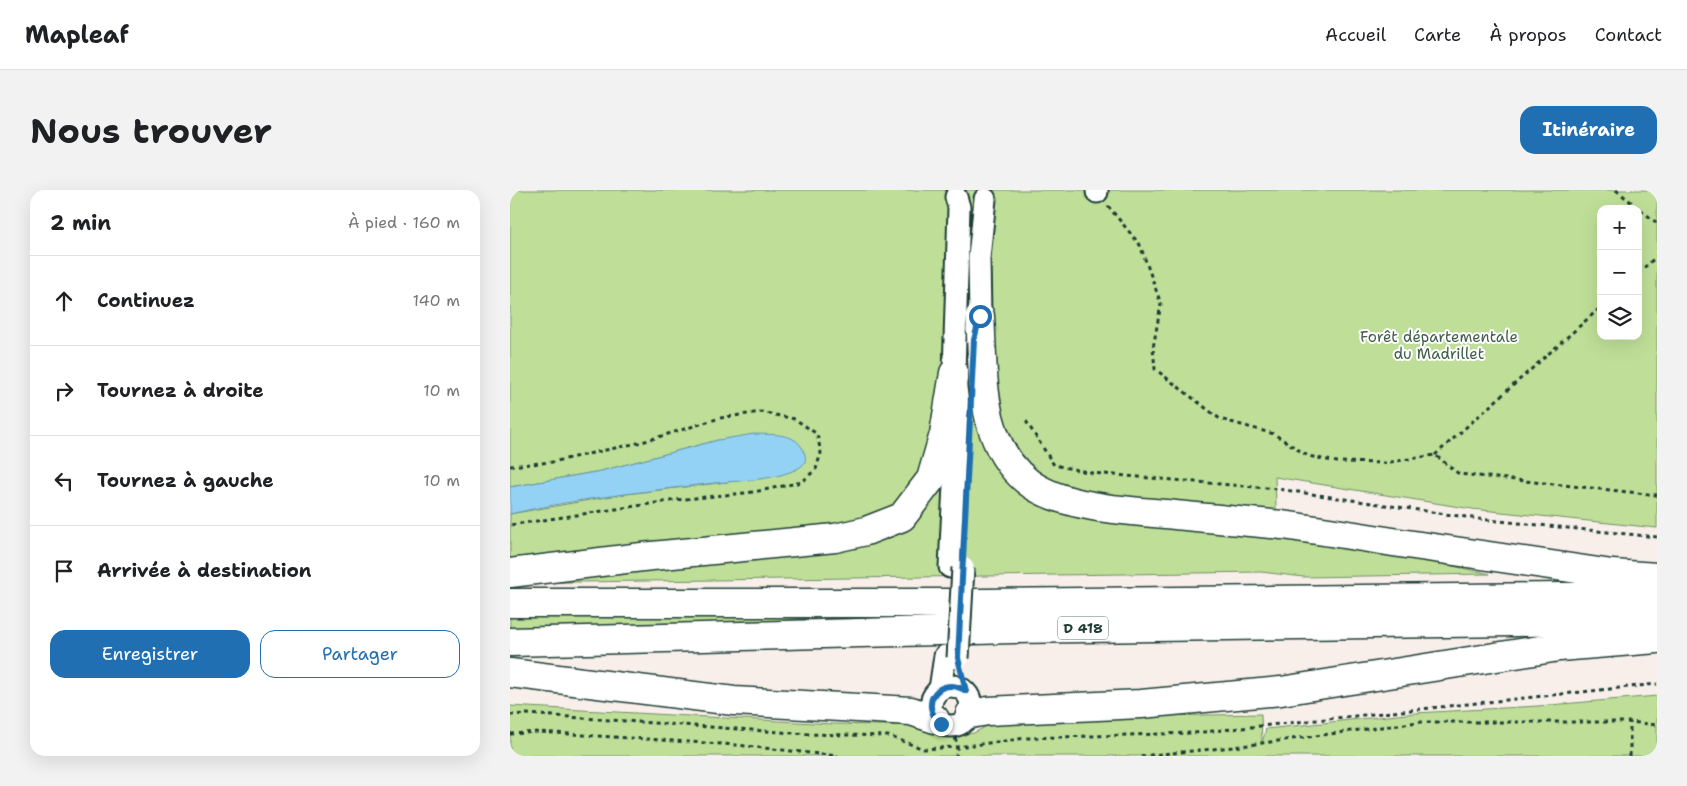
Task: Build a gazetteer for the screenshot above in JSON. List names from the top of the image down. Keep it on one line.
{"streets":{"highway":["D 418"]},"parks":["Forêt départementale du Madrillet"],"page":{"header":"Mapleaf","nav":["Accueil","Carte","À propos","Contact"],"buttons":["Itinéraire",["Enregistrer","Partager"]],"title":"Nous trouver","heading":["2 min","À pied · 160 m"],"map_buttons":["+","−"],"list":[["Continuez","140 m"],["Tournez à droite","10 m"],["Tournez à gauche","10 m"],"Arrivée à destination"]}}
